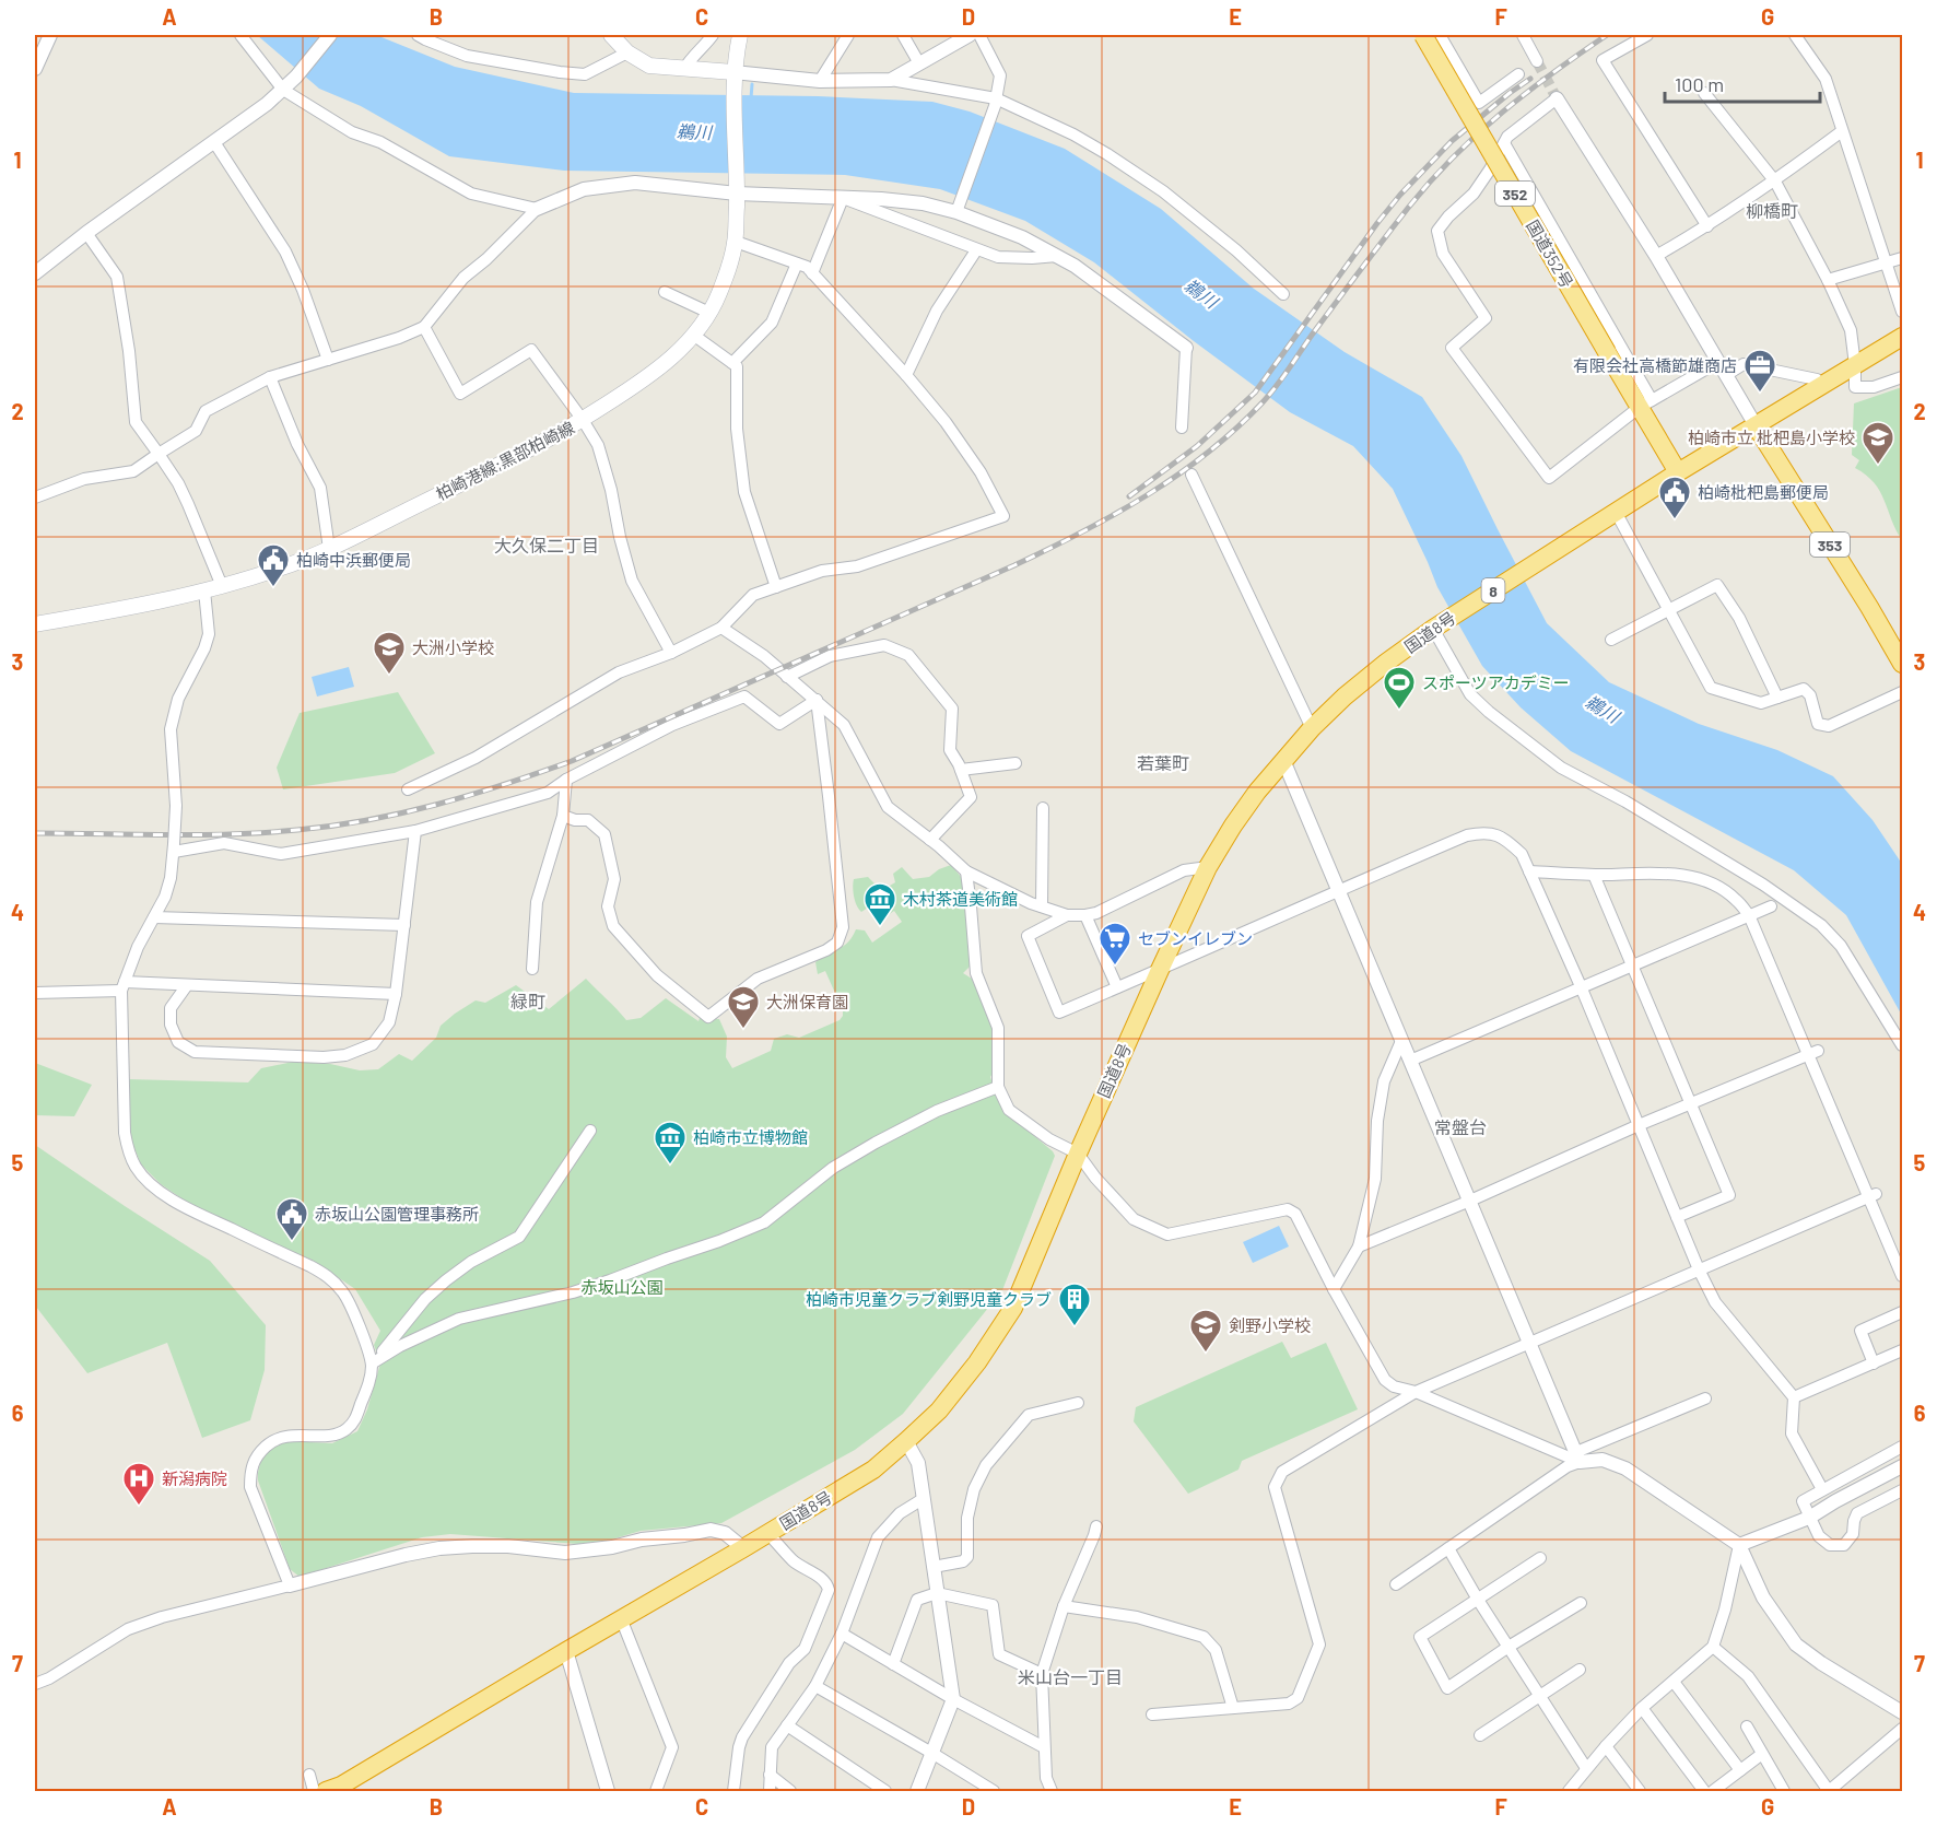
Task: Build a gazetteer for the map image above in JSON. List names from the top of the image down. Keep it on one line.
{"streets":{"highway":["352","国道352号","353","8","国道8号"],"main road":["柏崎港線;黒部柏崎線"]},"crossings":[["国道352号","国道8号"],["353","国道8号"]],"districts":["柳橋町","大久保二丁目","若葉町","緑町","常盤台","米山台一丁目"],"water":["鵜川"],"parks":["赤坂山公園"],"places":{"office":["有限会社高橋節雄商店"],"school or university":["柏崎市立 枇杷島小学校","大洲小学校","大洲保育園","剣野小学校"],"public building":["柏崎枇杷島郵便局","柏崎中浜郵便局","赤坂山公園管理事務所"],"sports":["スポーツアカデミー"],"museum":["木村茶道美術館","柏崎市立博物館"],"supermarket":["セブンイレブン"],"building":["柏崎市児童クラブ剣野児童クラブ"],"hospital":["新潟病院"]},"scale_bar":"100 m","grid":{"columns":["A","B","C","D","E","F","G"],"rows":["1","2","3","4","5","6","7"]}}
